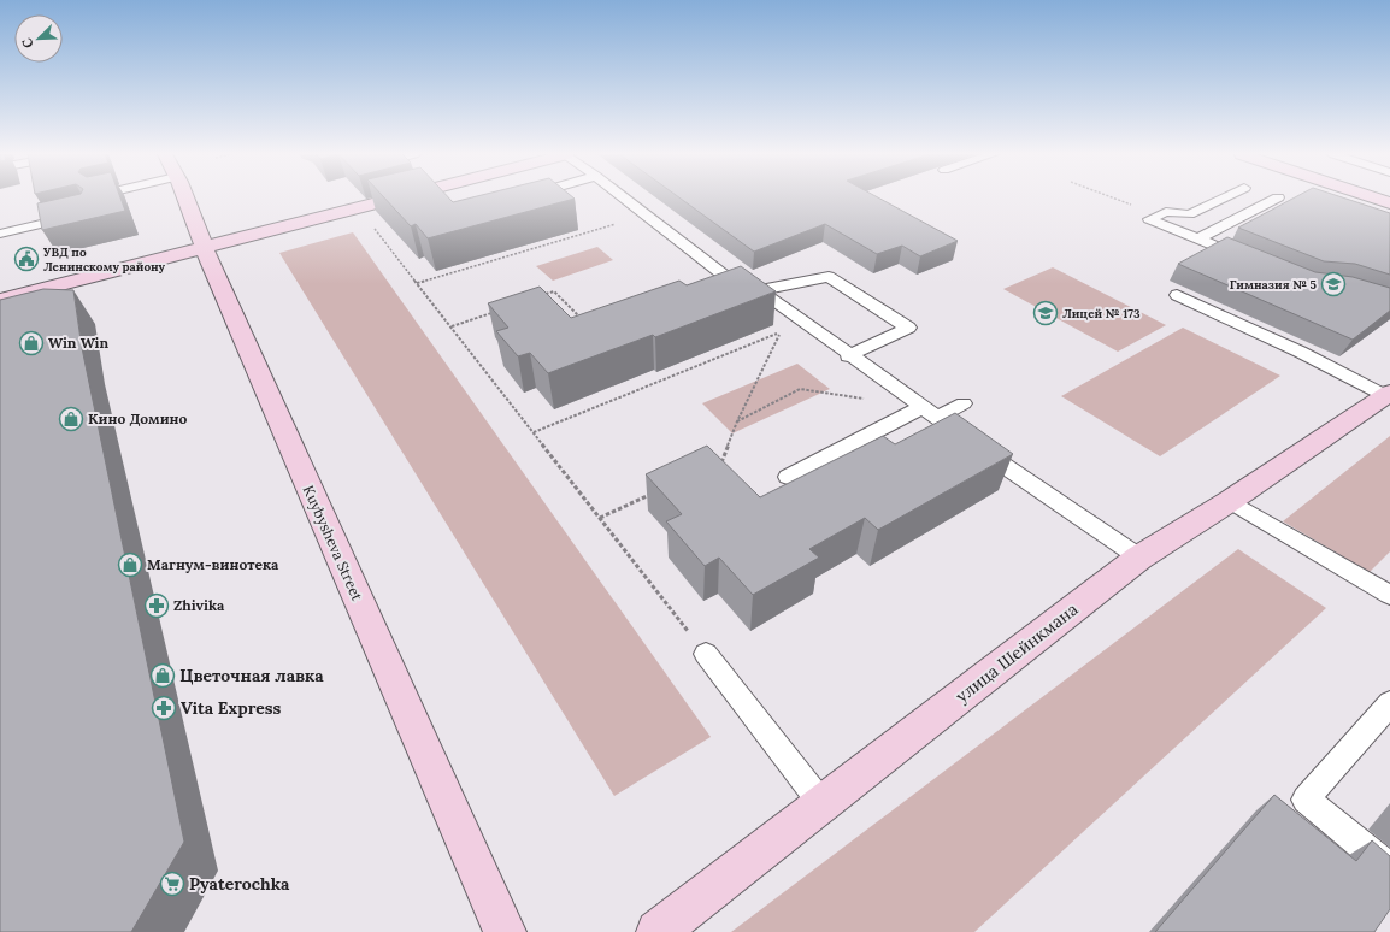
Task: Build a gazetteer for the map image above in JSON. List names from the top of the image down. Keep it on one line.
{"streets":{"street":["Kuybysheva Street","улица Шейнкмана"]},"places":{"public building":["УВД по Ленинскому району"],"school or university":["Гимназия № 5","Лицей № 173"],"shop":["Win Win","Кино Домино","Магнум-винотека","Цветочная лавка"],"pharmacy":["Zhivika","Vita Express"],"supermarket":["Pyaterochka"]},"north":"bottom left"}
